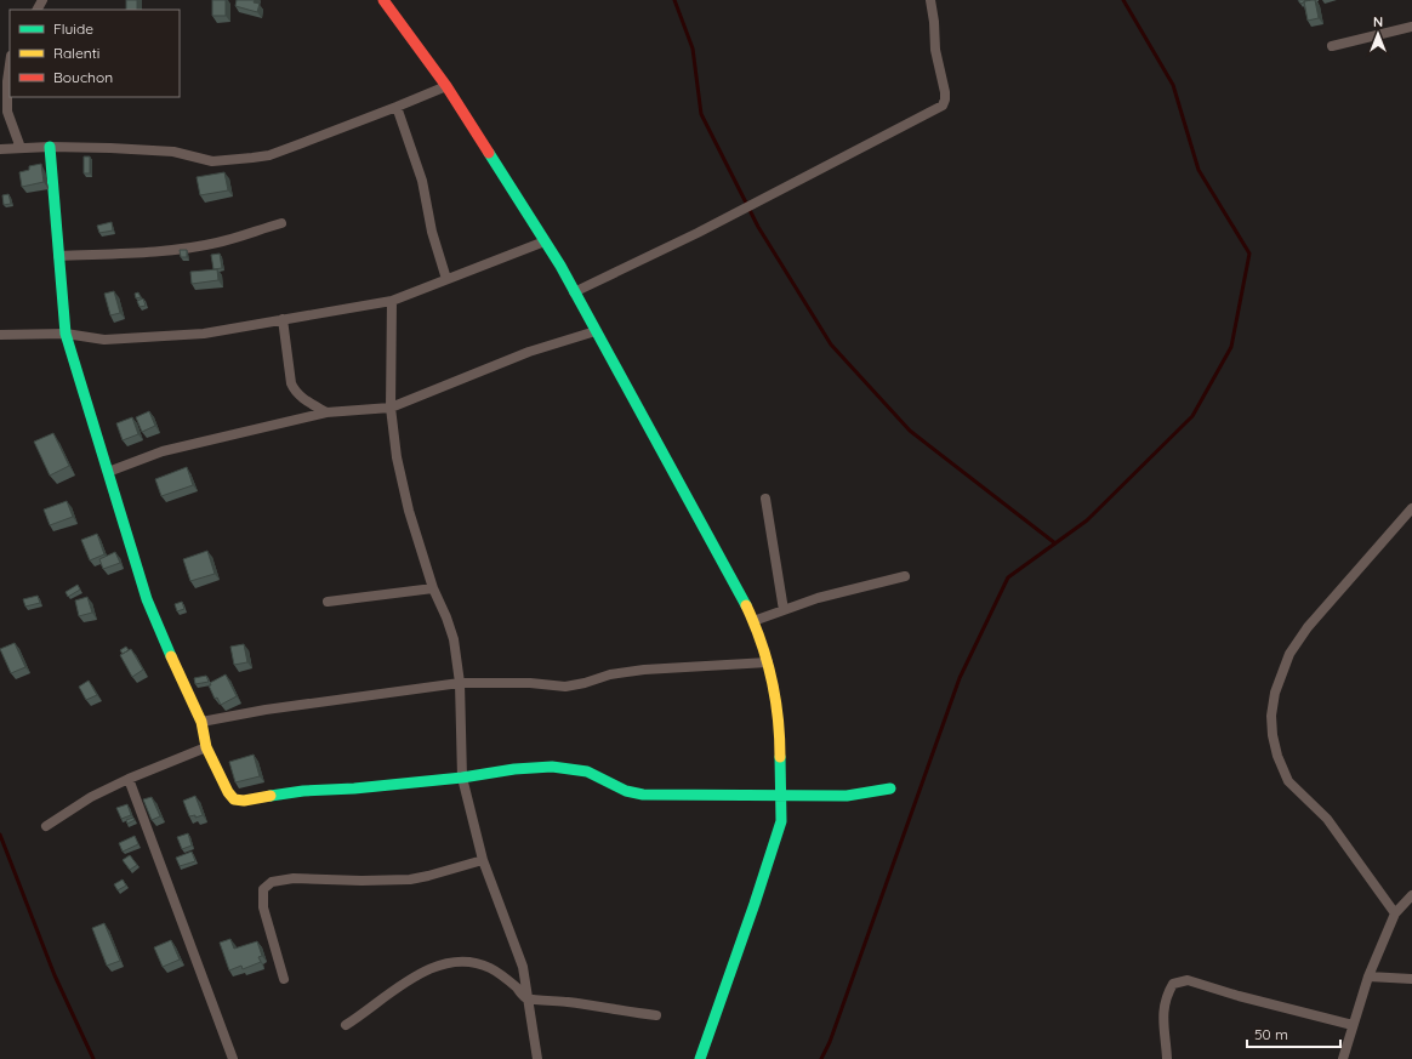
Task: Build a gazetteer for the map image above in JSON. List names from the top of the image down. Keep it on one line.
{"legend":["Fluide","Ralenti","Bouchon"],"scale_bar":"50 m","north":"top"}
